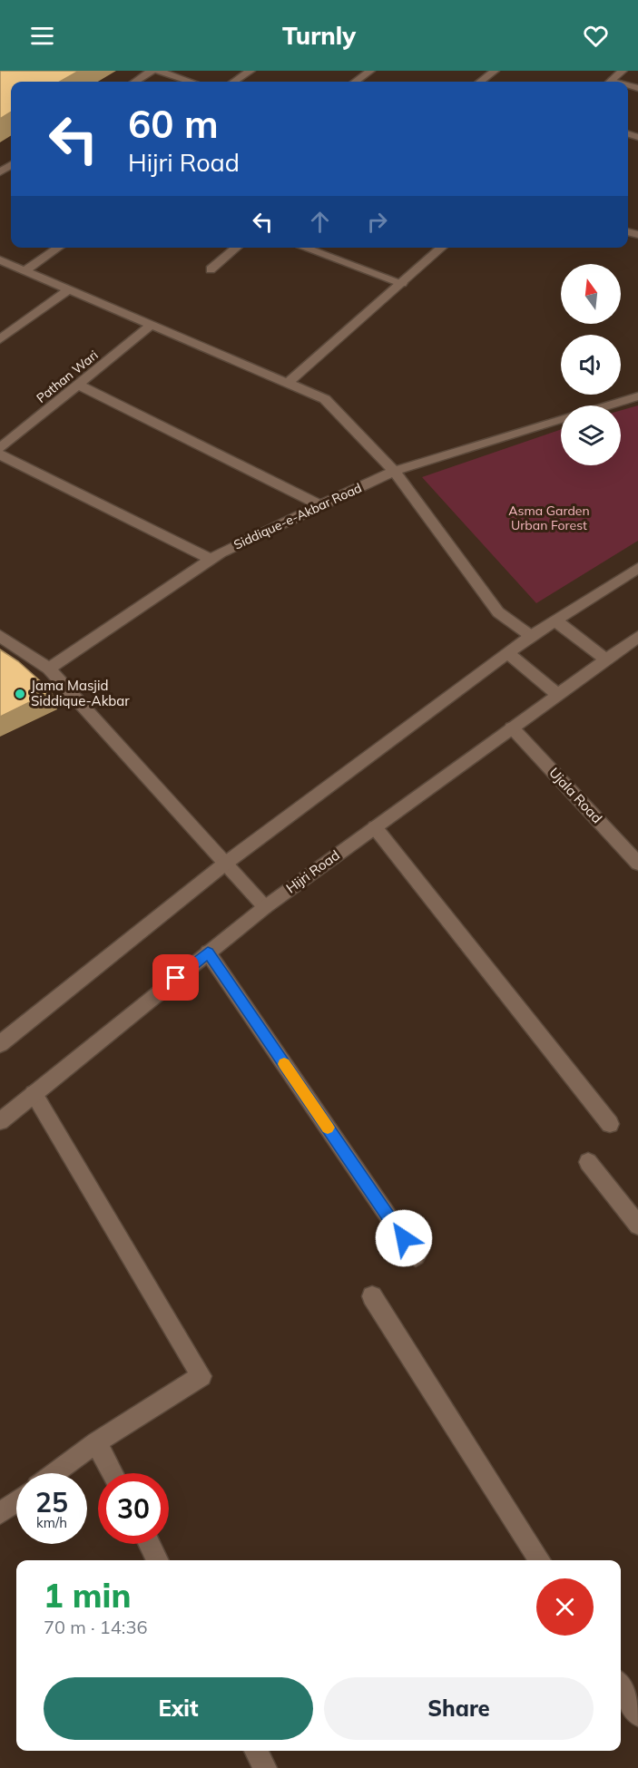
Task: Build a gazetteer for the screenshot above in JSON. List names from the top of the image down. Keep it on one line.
{"streets":{"street":["Pathan Wari","Siddique-e-Akbar Road","Ujala Road","Hijri Road"]},"crossings":[["Ujala Road","Hijri Road"]],"parks":["Asma Garden Urban Forest"],"places":["Jama Masjid Siddique-Akbar"],"north":"top","page":{"header":"Turnly","turn":["60 m","Hijri Road"],"speed":"25 km/h","limit":"30","heading":["1 min","70 m · 14:36"],"buttons":["Exit","Share"]}}
